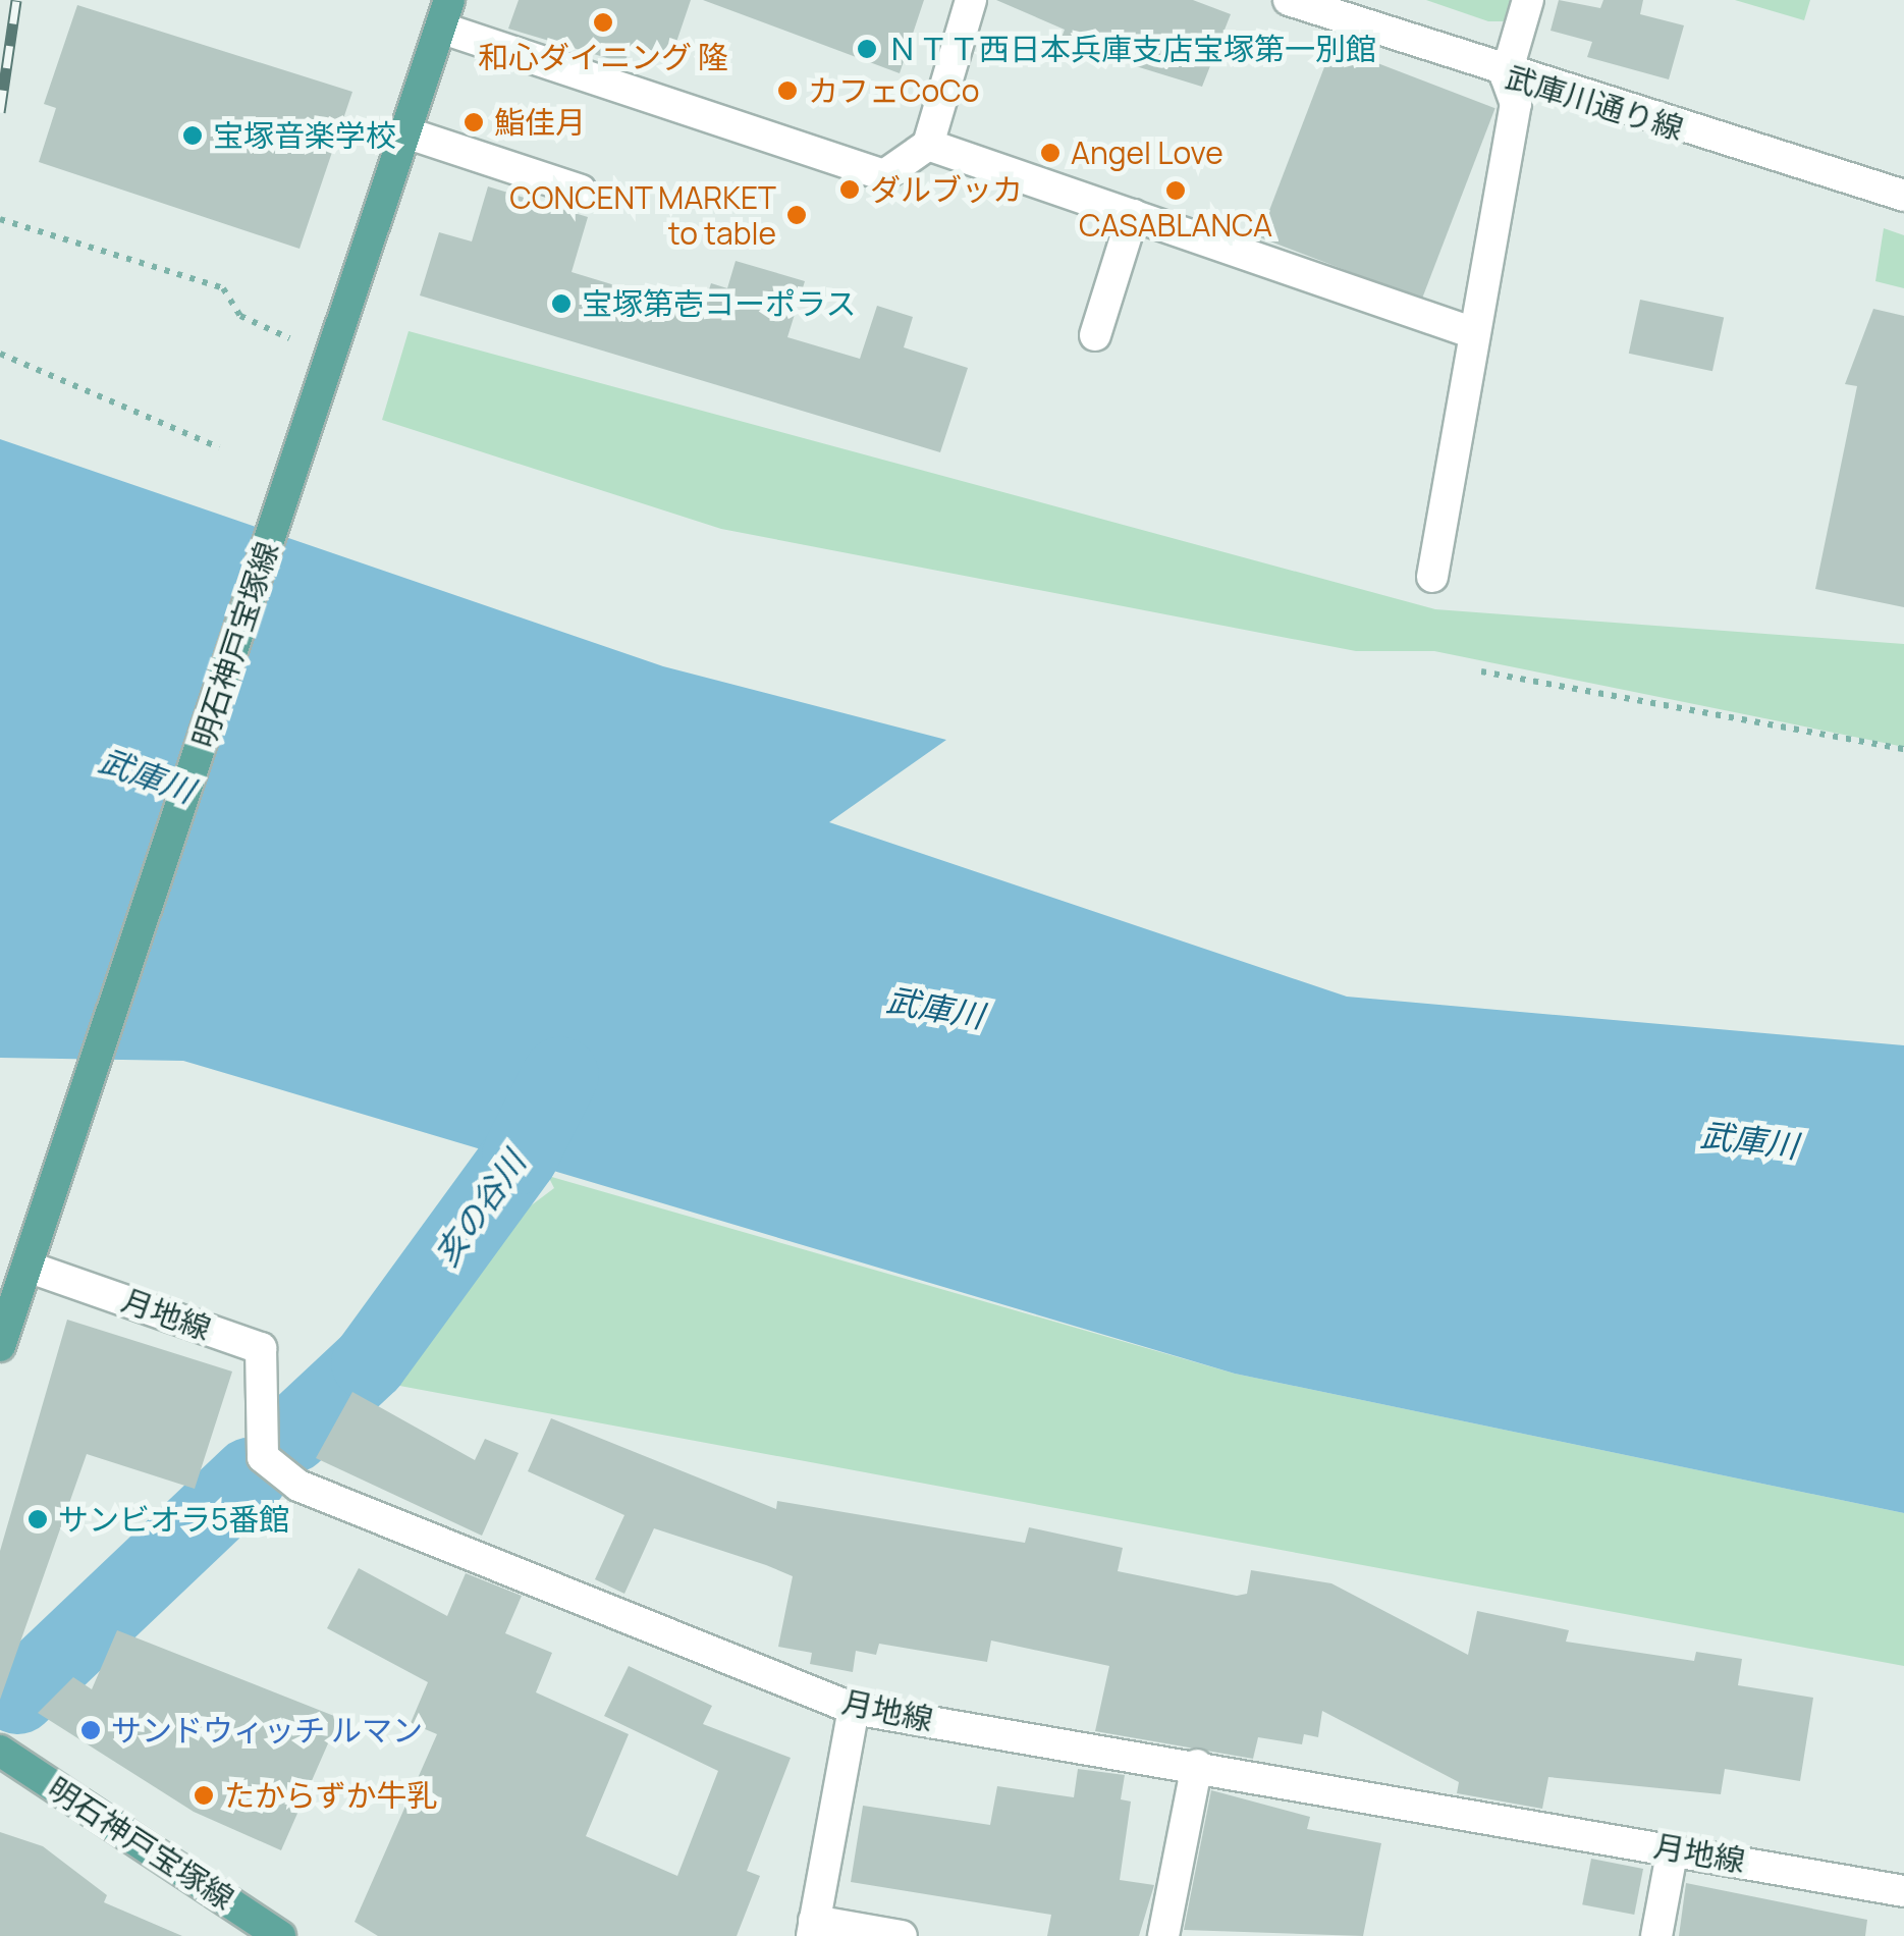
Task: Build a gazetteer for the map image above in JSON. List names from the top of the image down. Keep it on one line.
{"streets":{"main road":["明石神戸宝塚線"],"street":["武庫川通り線","月地線"]},"crossings":[["明石神戸宝塚線","月地線"]],"water":["武庫川","亥の谷川"],"places":["和心ダイニング 隆","ＮＴＴ西日本兵庫支店宝塚第一別館","カフェCoCo","鮨佳月","宝塚音楽学校","Angel Love","ダルブッカ","CASABLANCA","CONCENT MARKET to table","宝塚第壱コーポラス","サンビオラ5番館","サンドウィッチ ルマン","たからずか牛乳"]}
